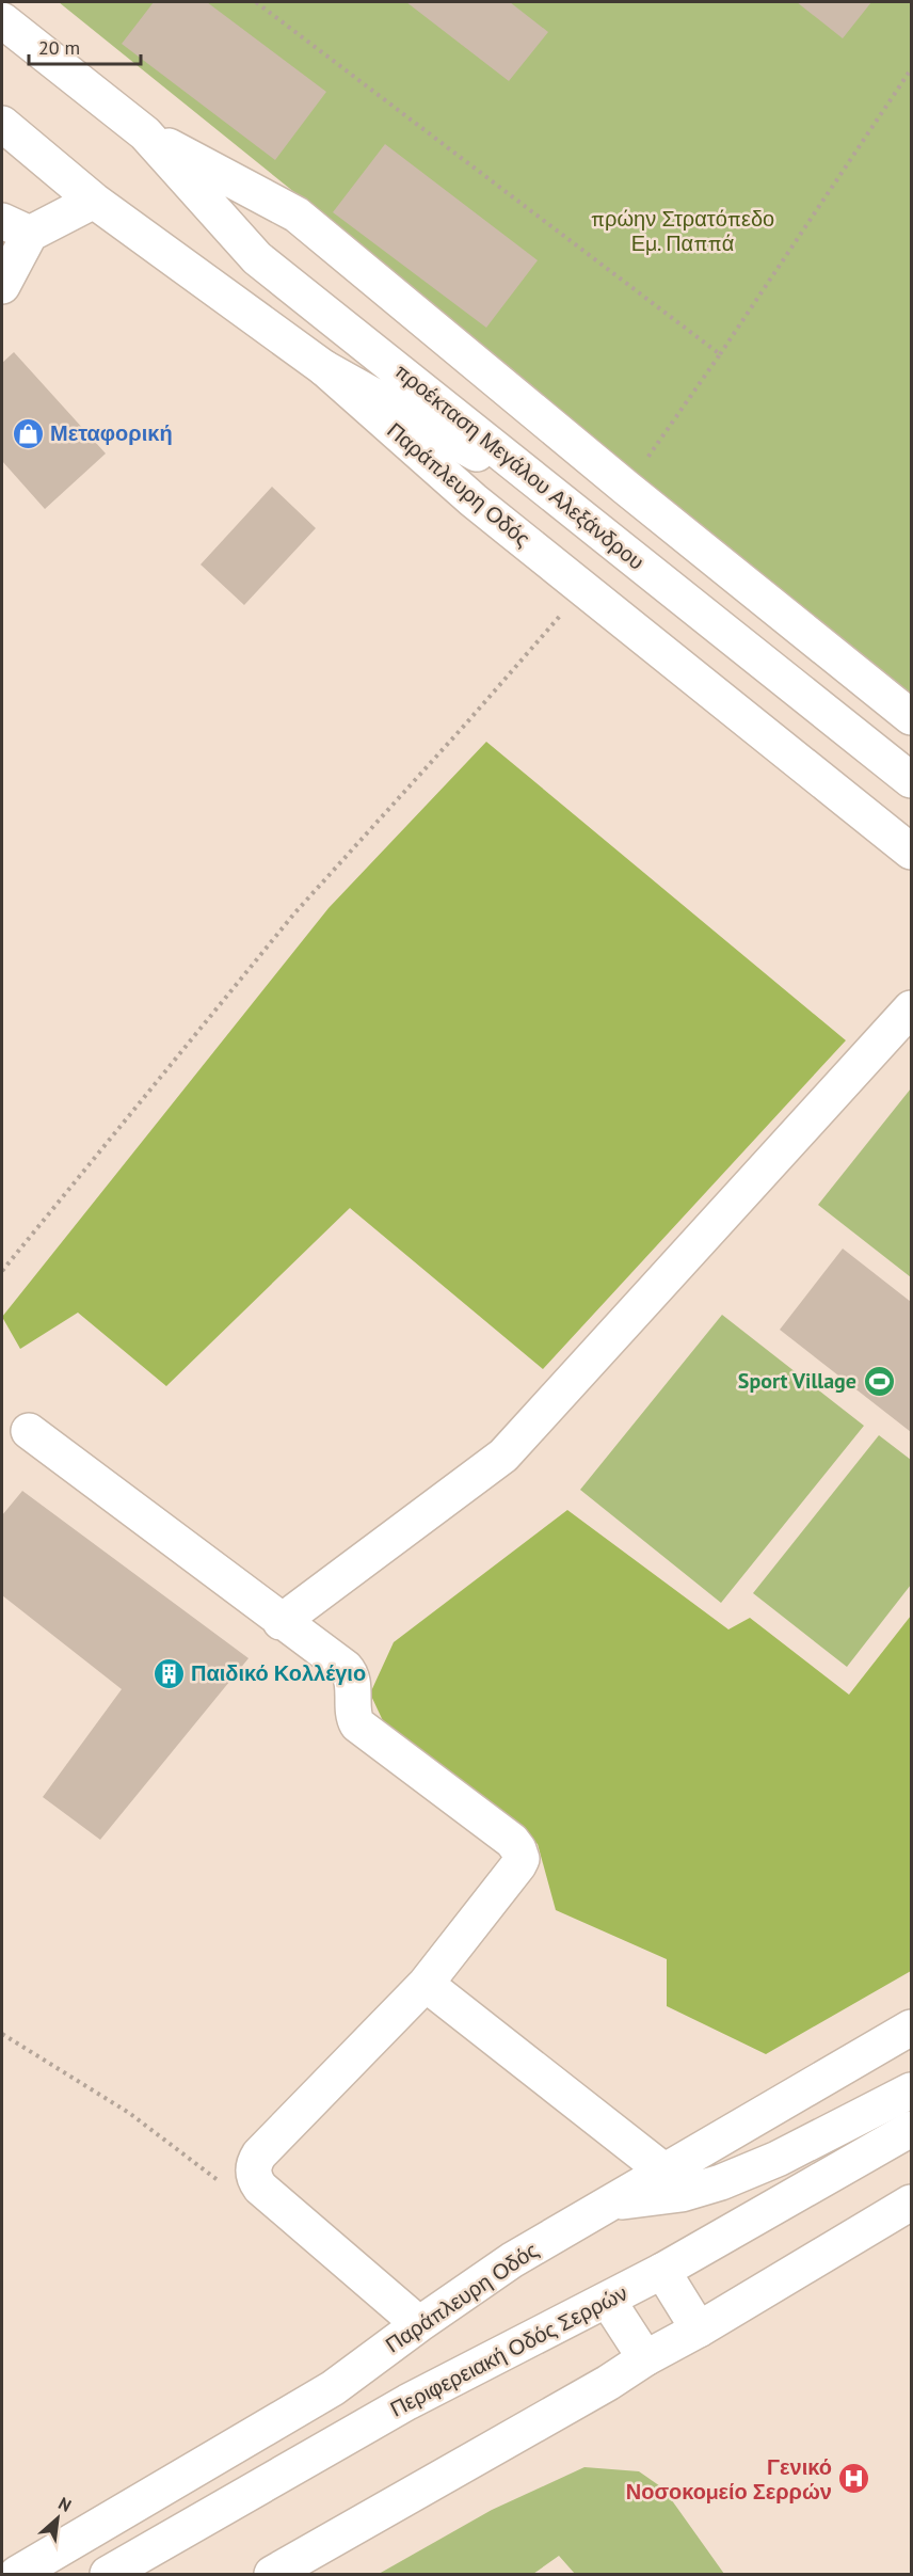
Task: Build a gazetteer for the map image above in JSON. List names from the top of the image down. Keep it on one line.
{"streets":{"main road":["προέκταση Μεγάλου Αλεξάνδρου","Παράπλευρη Οδός","Περιφερειακή Οδός Σερρών"]},"parks":["πρώην Στρατόπεδο Εμ. Παππά"],"places":{"shop":["Μεταφορική"],"sports":["Sport Village"],"building":["Παιδικό Κολλέγιο"],"hospital":["Γενικό Νοσοκομείο Σερρών"]},"scale_bar":"20 m","north":"top right"}
